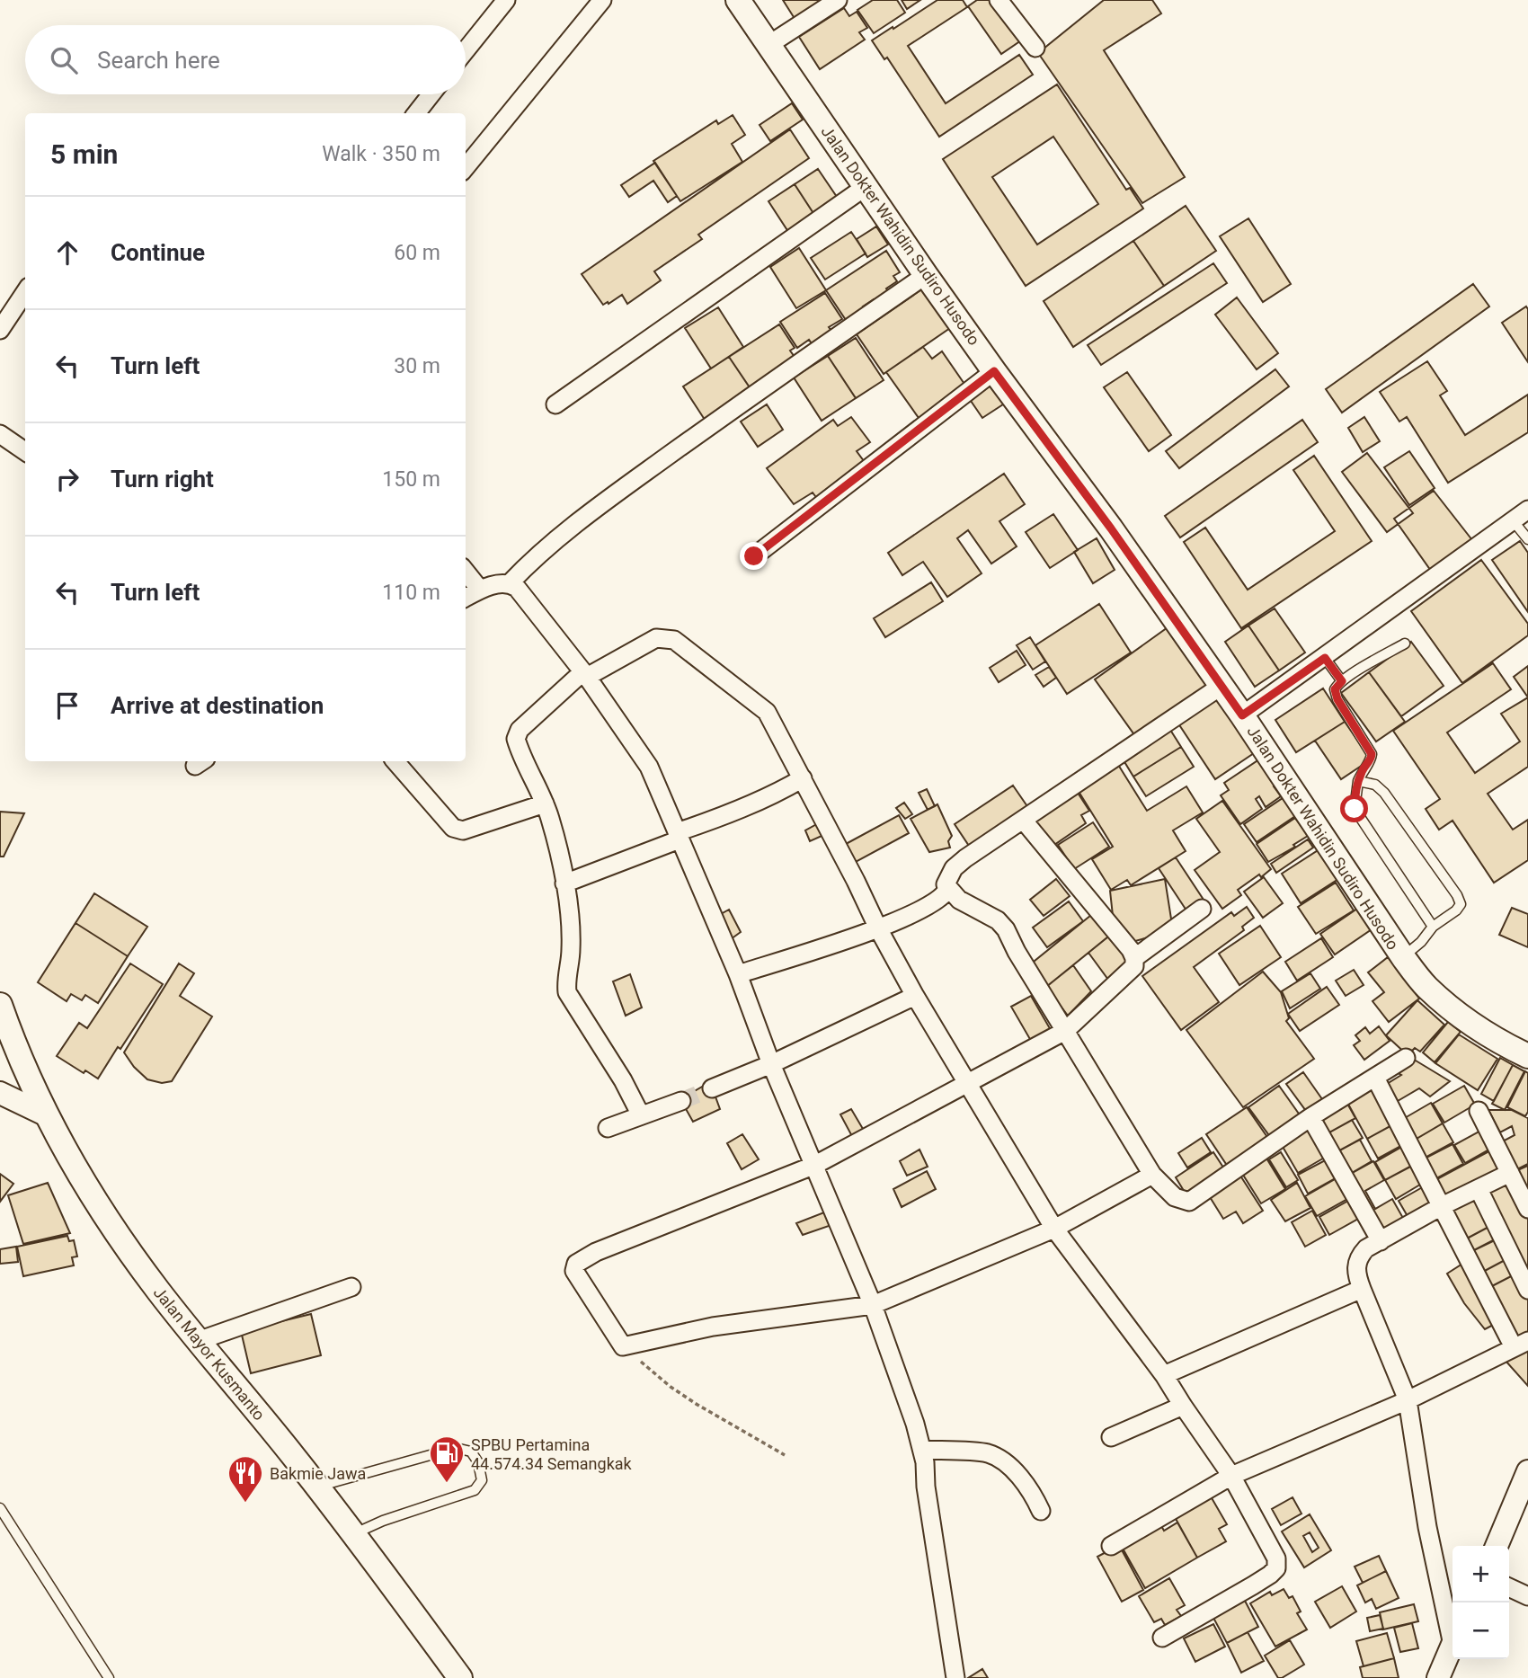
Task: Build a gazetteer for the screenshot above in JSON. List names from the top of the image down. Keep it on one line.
{"streets":{"main road":["Jalan Dokter Wahidin Sudiro Husodo","Jalan Mayor Kusmanto"]},"places":{"fuel station":["SPBU Pertamina 44.574.34 Semangkak"],"restaurant":["Bakmie Jawa"]},"page":{"search":"Search here","heading":["5 min","Walk · 350 m"],"list":[["Continue","60 m"],["Turn left","30 m"],["Turn right","150 m"],["Turn left","110 m"],"Arrive at destination"],"map_buttons":["+","−"]}}
